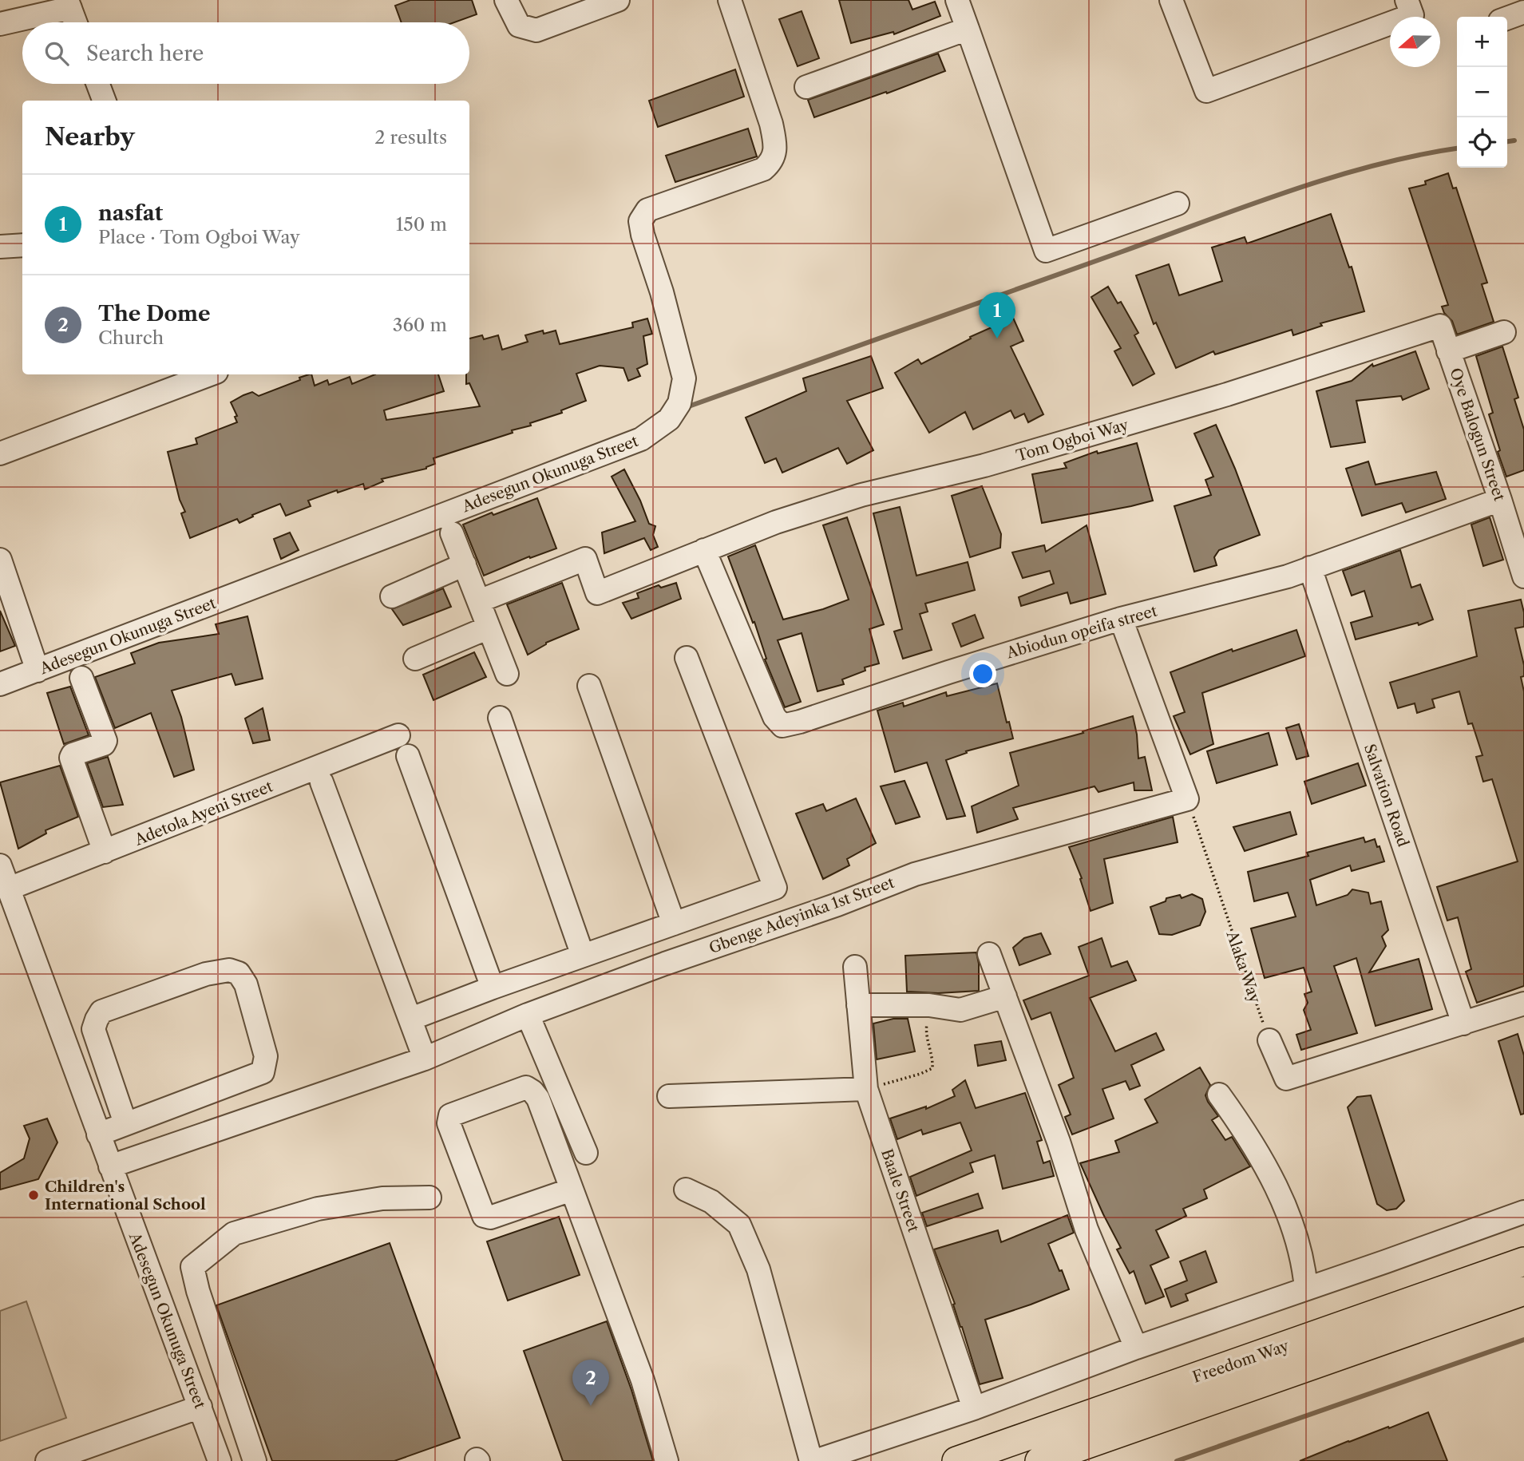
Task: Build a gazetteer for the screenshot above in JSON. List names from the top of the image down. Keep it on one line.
{"streets":{"main road":["Freedom Way"],"street":["Oye Balogun Street","Tom Ogboi Way","Adesegun Okunuga Street","Abiodun opeifa street","Salvation Road","Adetola Ayeni Street","Gbenge Adeyinka 1st Street","Baale Street"],"path":["Alaka Way"]},"crossings":[["Oye Balogun Street","Tom Ogboi Way"],["Oye Balogun Street","Abiodun opeifa street"],["Tom Ogboi Way","Abiodun opeifa street"],["Adesegun Okunuga Street","Adetola Ayeni Street"],["Adesegun Okunuga Street","Gbenge Adeyinka 1st Street"],["Abiodun opeifa street","Salvation Road"],["Gbenge Adeyinka 1st Street","Alaka Way"]],"places":["Children's International School"],"north":"left","page":{"map_buttons":["+","−"],"search":"Search here","heading":["Nearby","2 results"],"list":[{"mark":"1","name":"nasfat","note":"Place · Tom Ogboi Way","value":"150 m"},{"mark":"2","name":"The Dome","note":"Church","value":"360 m"}],"pins":["1","2"]}}
